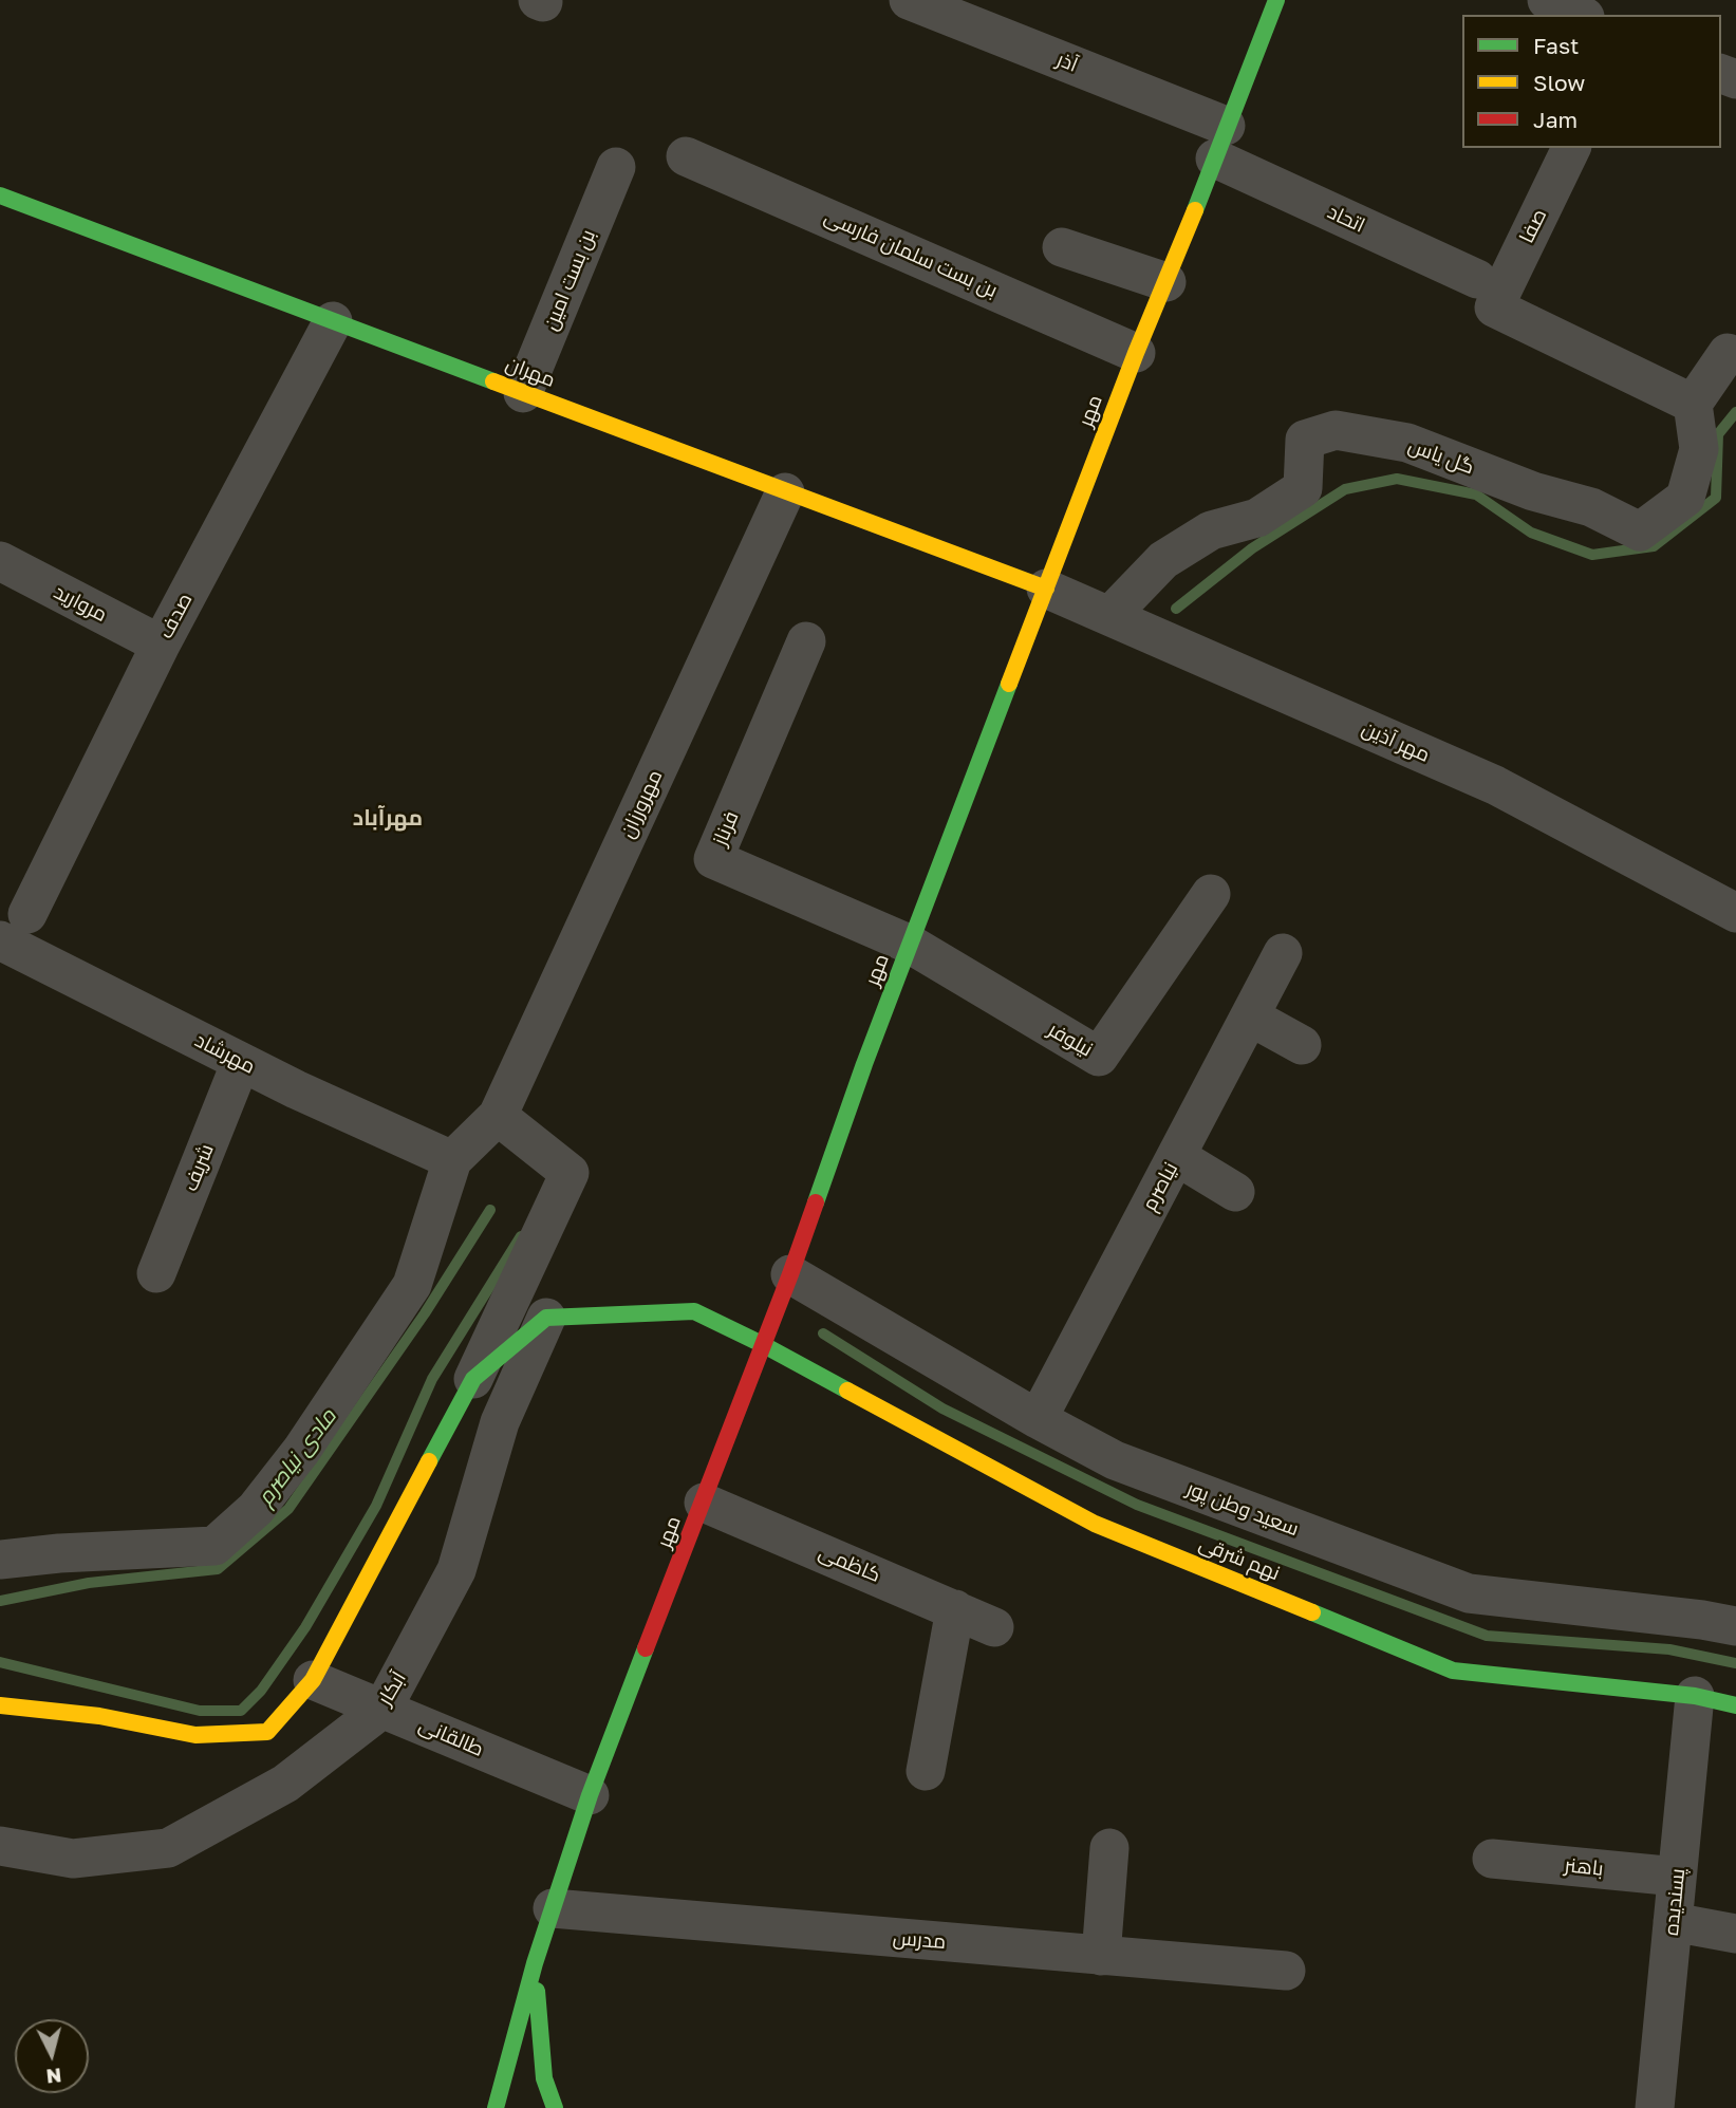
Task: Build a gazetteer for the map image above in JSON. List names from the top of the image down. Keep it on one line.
{"streets":{"street":["آذر","اتحاد","صفا","بن بست سلمان فارسی","بن بست امین","مهران","مهر","گل یاس","مروارید","صدف","مهر آذین","مهرورزان","فرناز","نیلوفر","مهرشاد","شریف","نیاصرم","سعید وطن پور","نهم شرقی","کاظمی","آبکار","طالقانی","باهنر","پسندیده","مدرس"]},"crossings":[["آذر","اتحاد"],["آذر","مهر"],["اتحاد","صفا"],["اتحاد","مهر"],["اتحاد","گل یاس"],["بن بست سلمان فارسی","مهر"],["بن بست امین","مهران"],["مهران","مهر"],["مهران","صدف"],["مهران","مهر آذین"],["مهران","مهرورزان"],["مهر","مهر آذین"],["مهر","فرناز"],["مهر","نیلوفر"],["مهر","سعید وطن پور"],["مهر","نهم شرقی"],["مهر","کاظمی"],["مهر","طالقانی"],["مهر","مدرس"],["گل یاس","مهر آذین"],["مروارید","صدف"],["صدف","مهرشاد"],["فرناز","نیلوفر"],["مهرشاد","شریف"],["نیاصرم","سعید وطن پور"],["نهم شرقی","پسندیده"],["آبکار","طالقانی"],["باهنر","پسندیده"]],"districts":["مهرآباد"],"water":["مادی نیاصرم"],"legend":["Fast","Slow","Jam"],"north":"bottom"}
